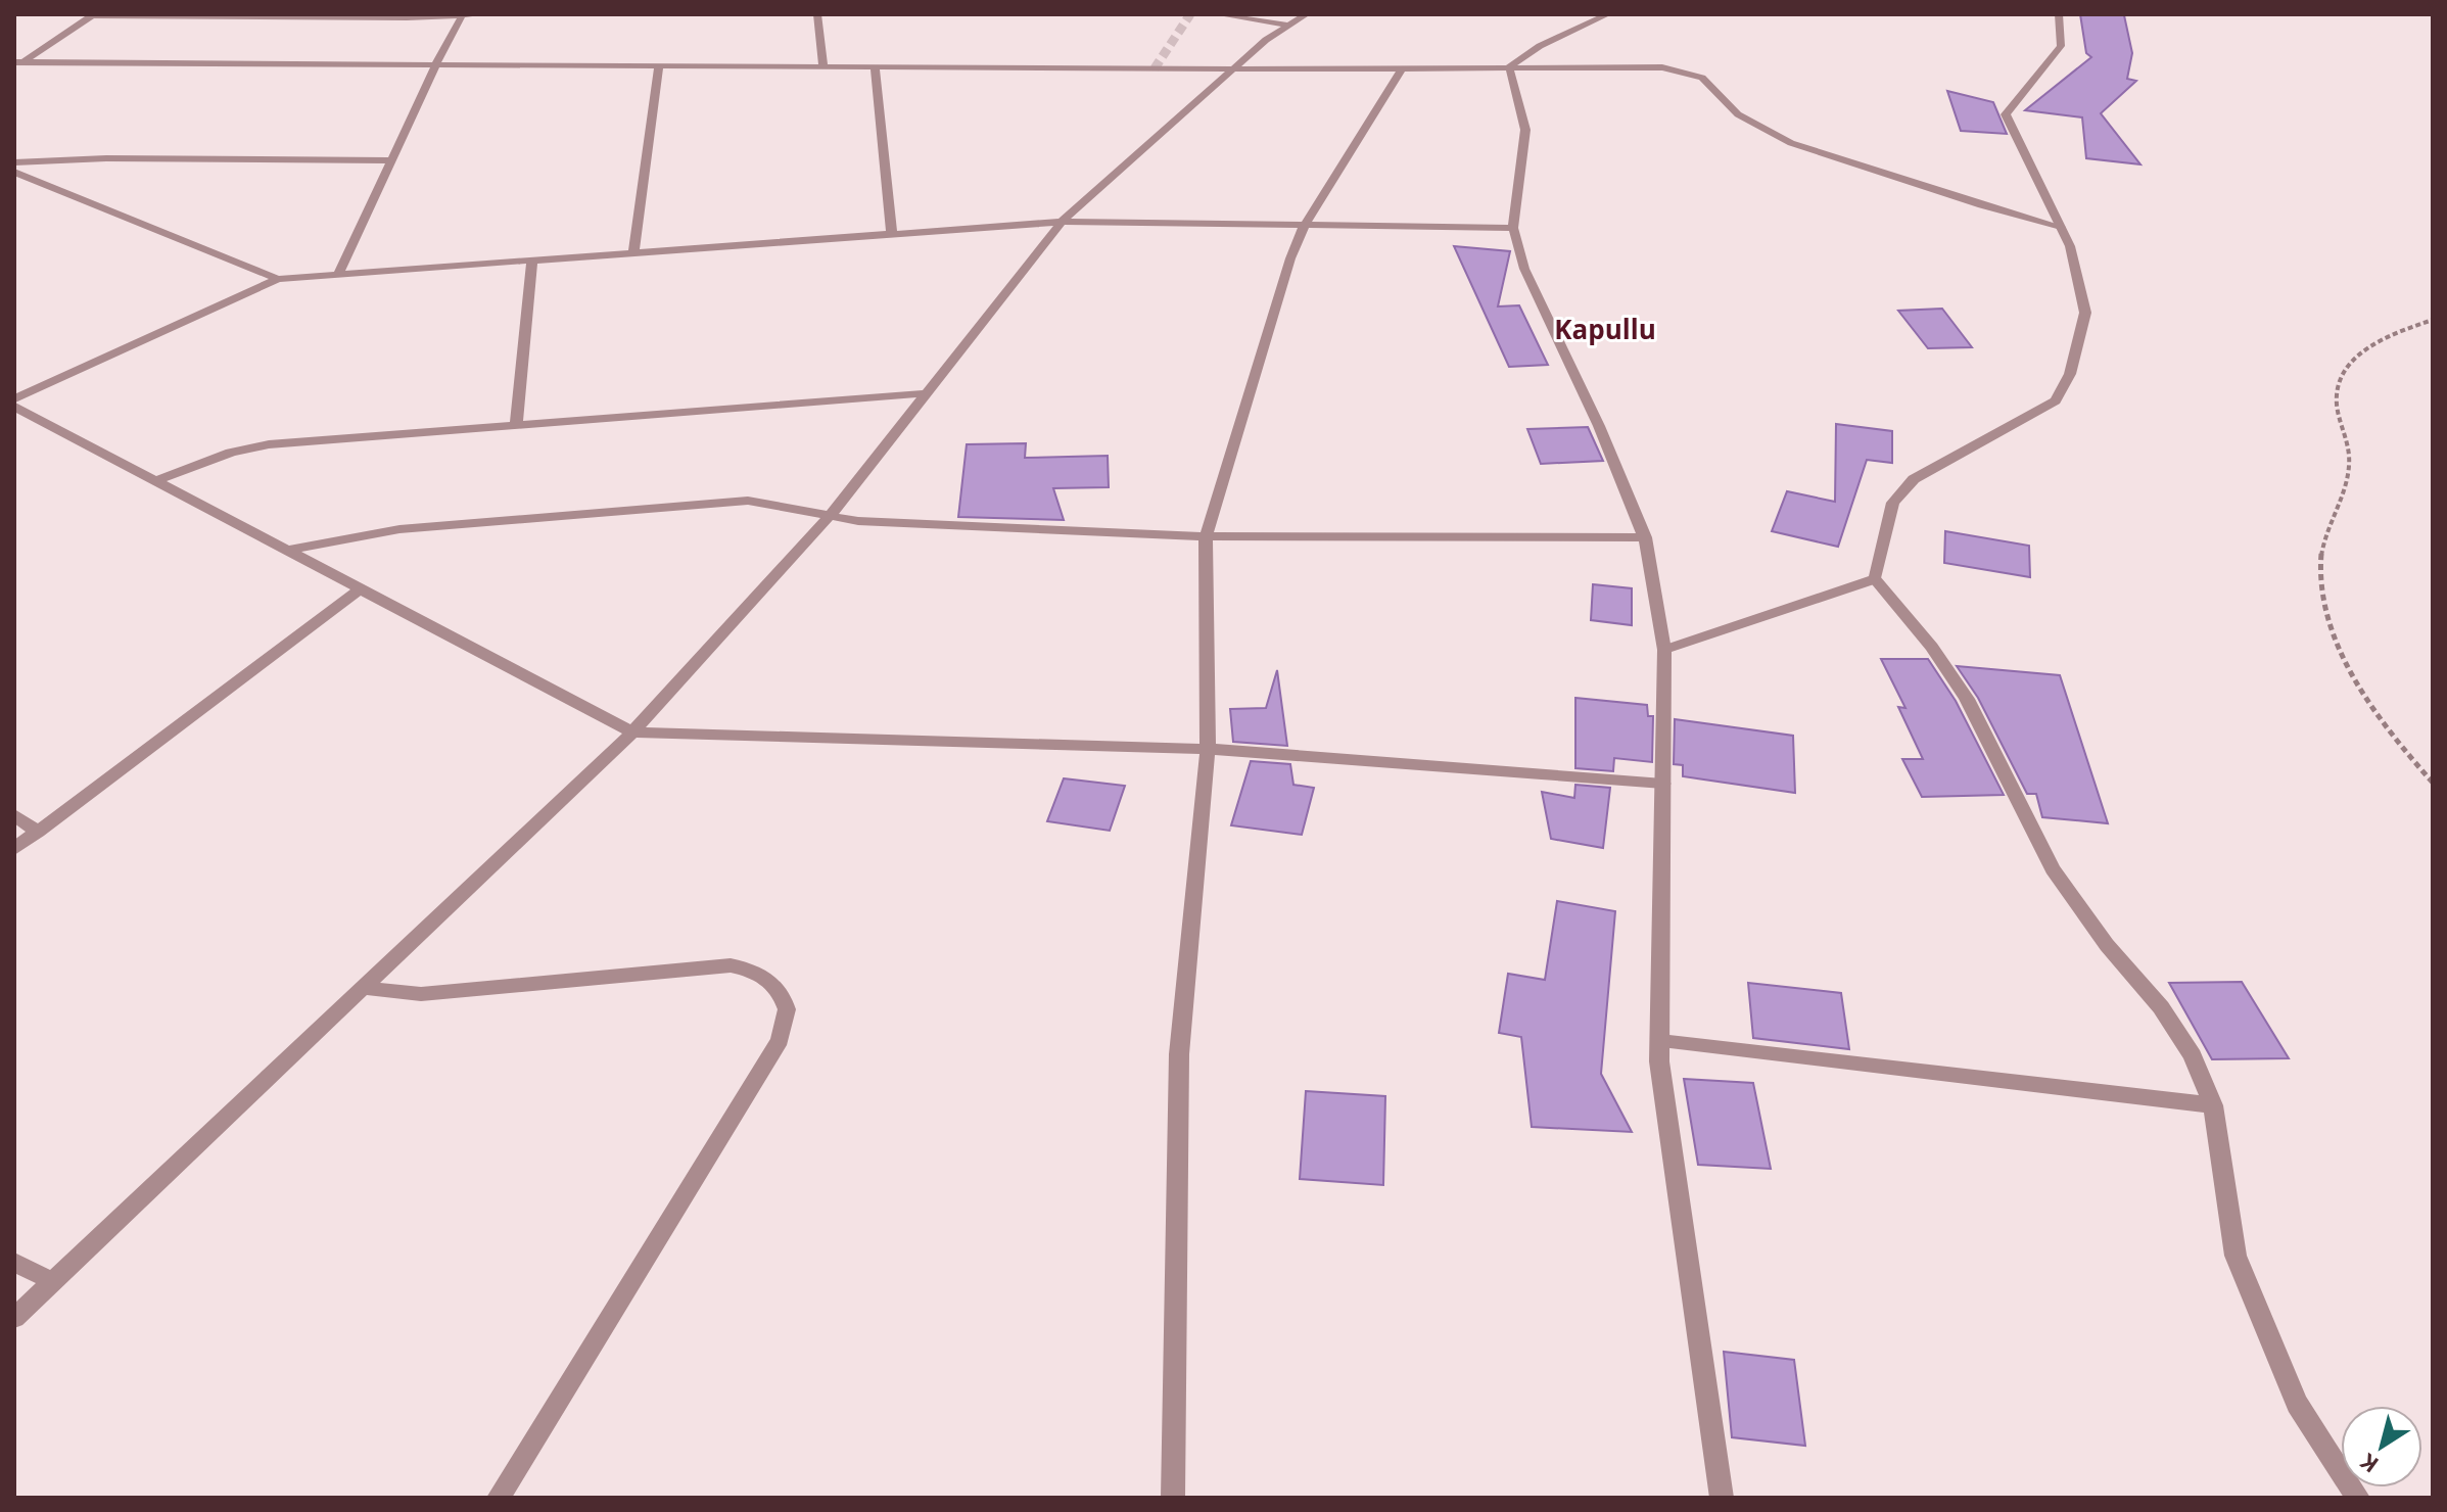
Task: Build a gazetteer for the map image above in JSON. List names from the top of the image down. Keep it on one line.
{"districts":["Kapullu"],"north":"bottom left"}
